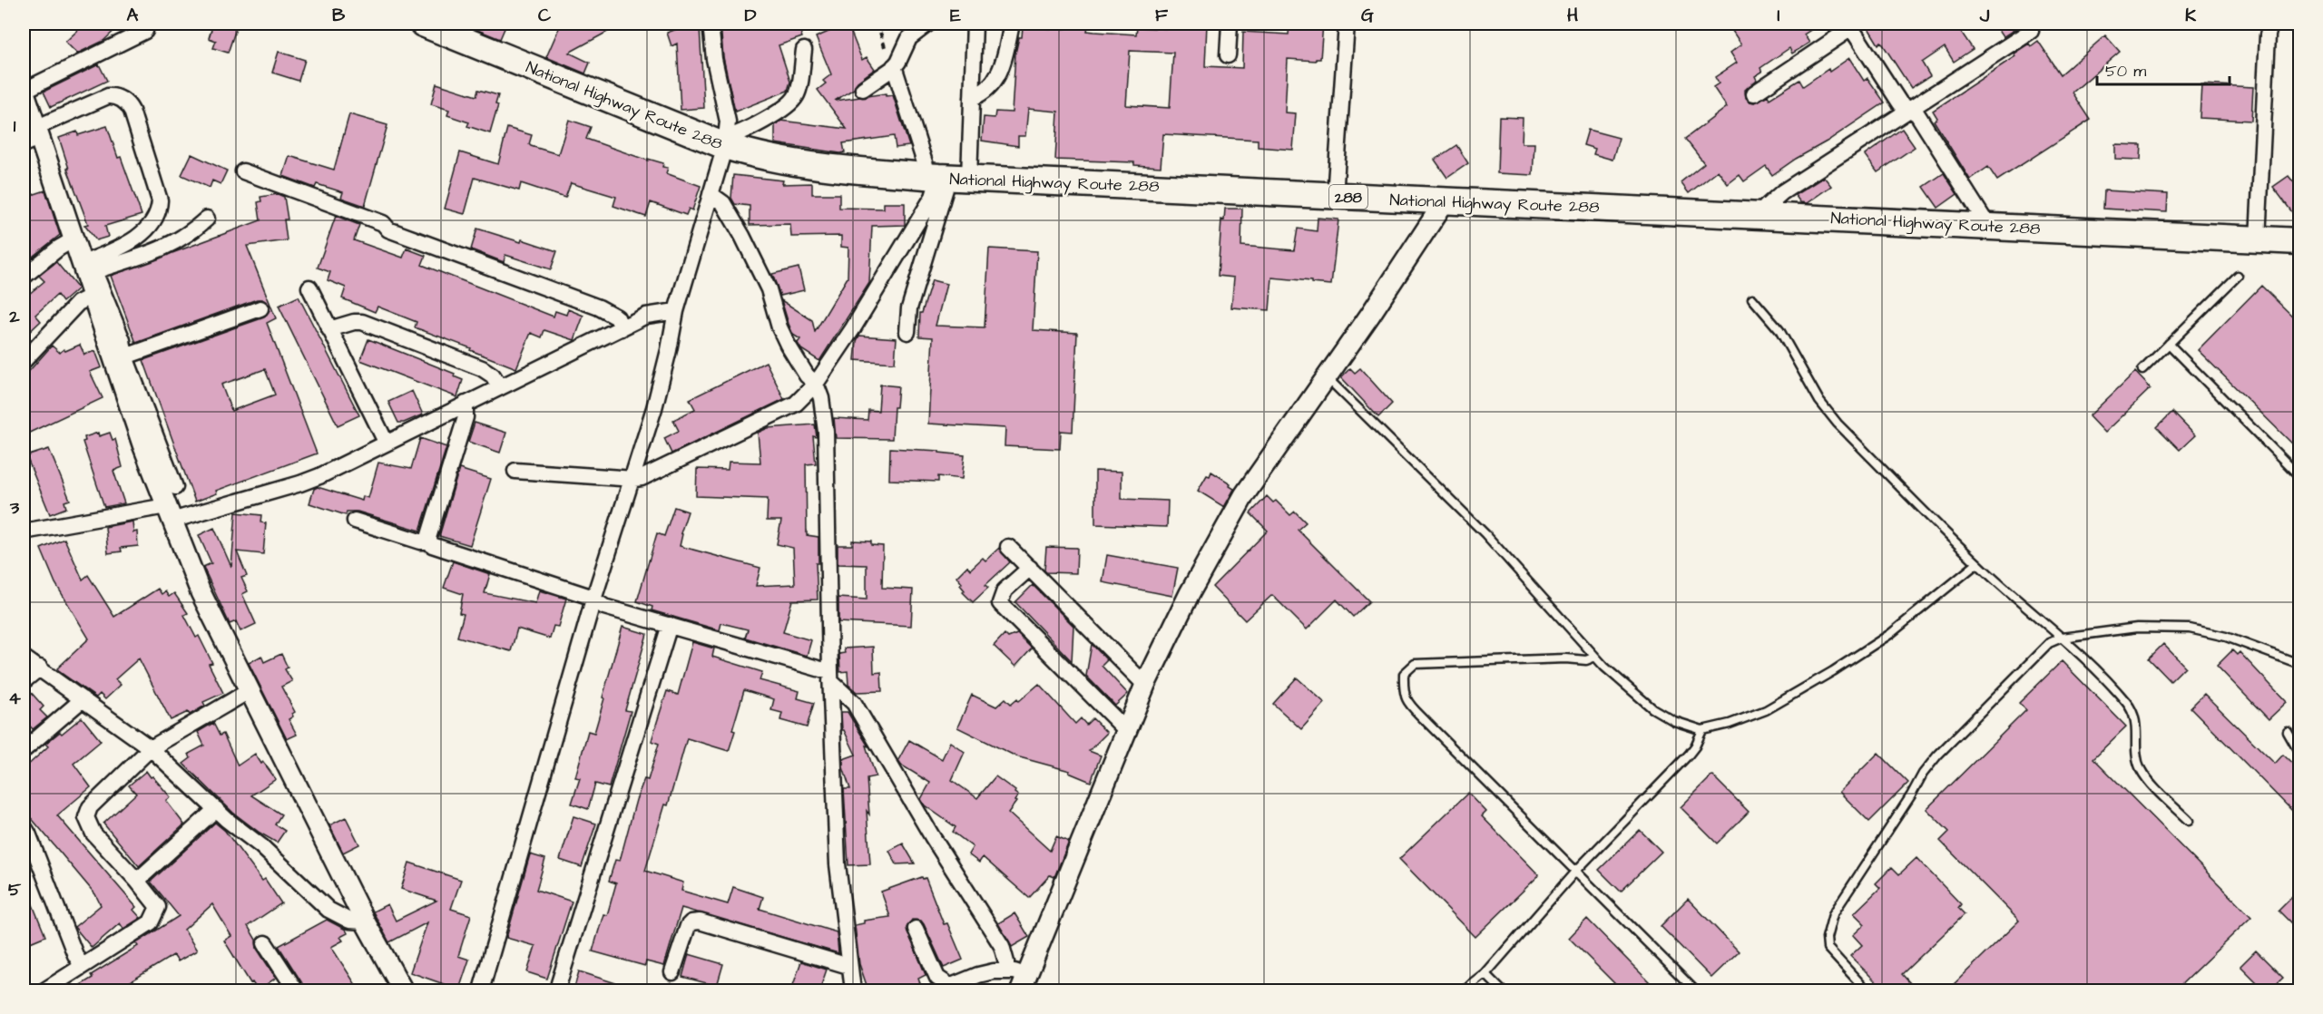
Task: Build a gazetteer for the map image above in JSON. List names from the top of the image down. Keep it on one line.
{"streets":{"highway":["National Highway Route 288","288"]},"scale_bar":"50 m","grid":{"columns":["A","B","C","D","E","F","G","H","I","J","K"],"rows":["1","2","3","4","5"]}}
